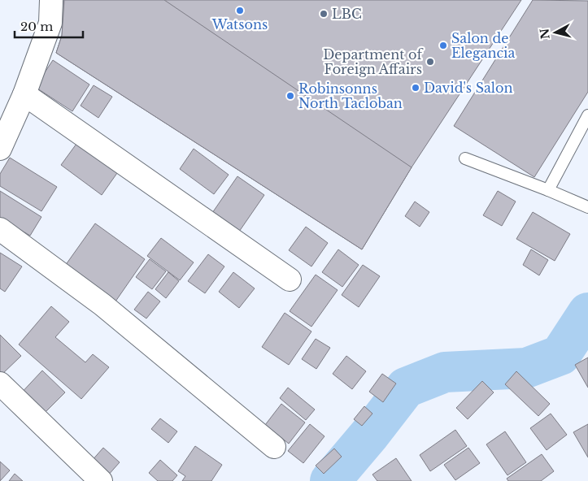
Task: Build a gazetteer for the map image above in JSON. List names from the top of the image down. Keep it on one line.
{"places":["Watsons","LBC","Salon de Elegancia","Department of Foreign Affairs","David's Salon","Robinsonns North Tacloban"],"scale_bar":"20 m","north":"left"}
